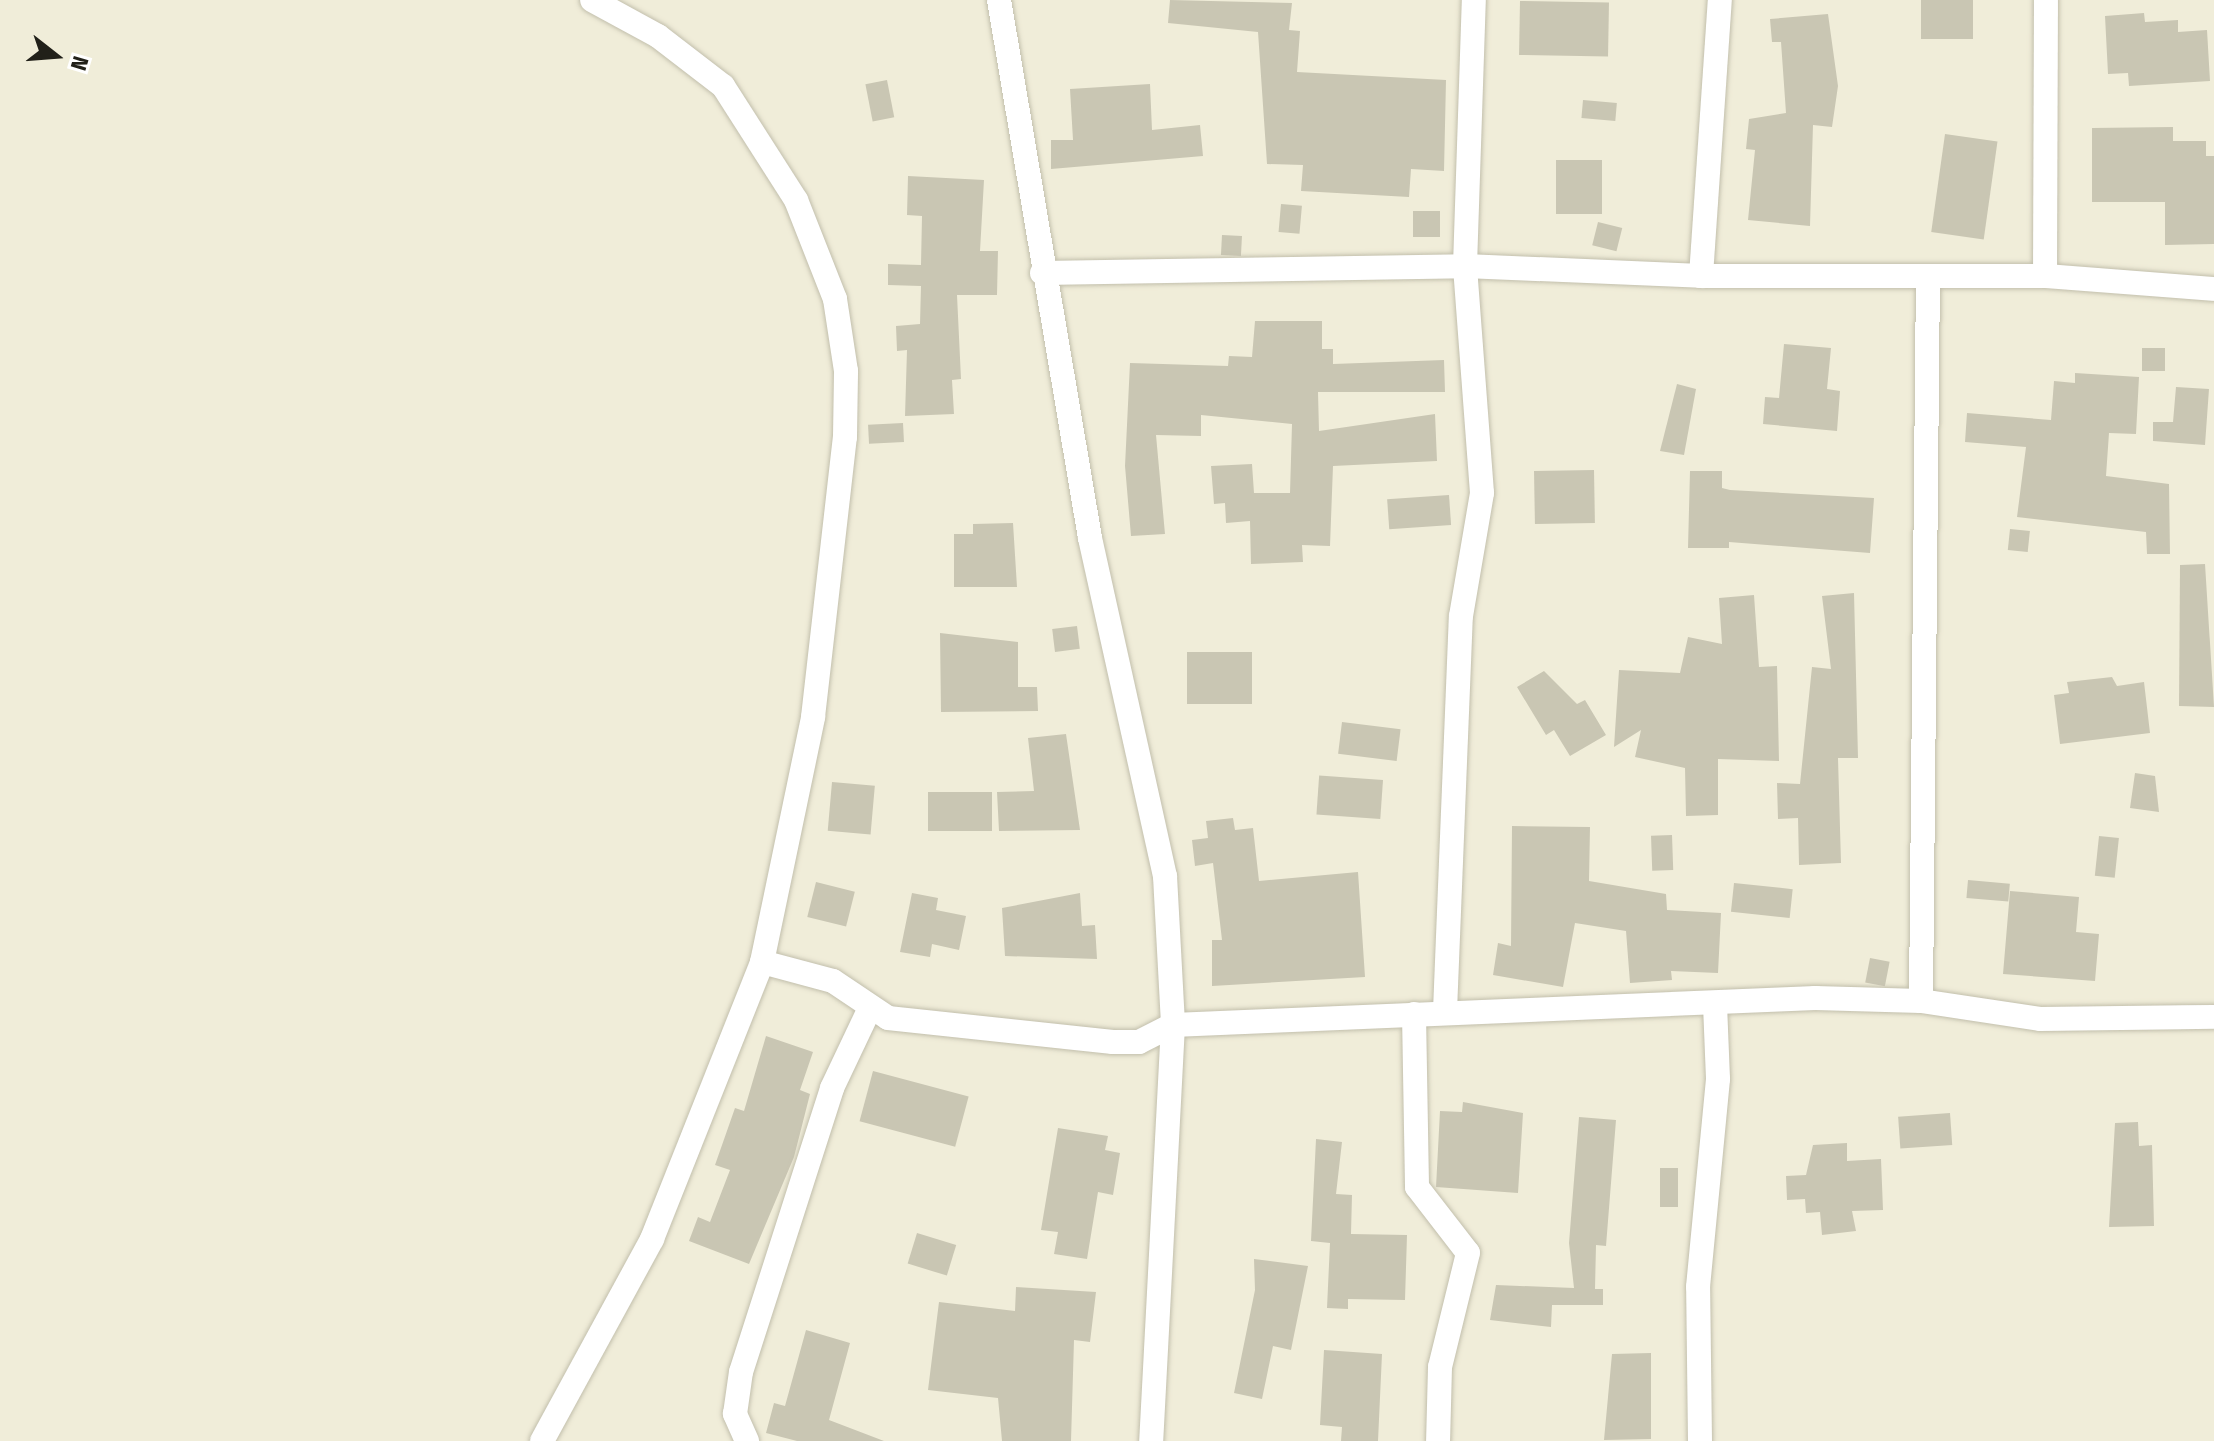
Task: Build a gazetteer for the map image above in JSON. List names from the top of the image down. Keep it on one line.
{"north":"right"}
